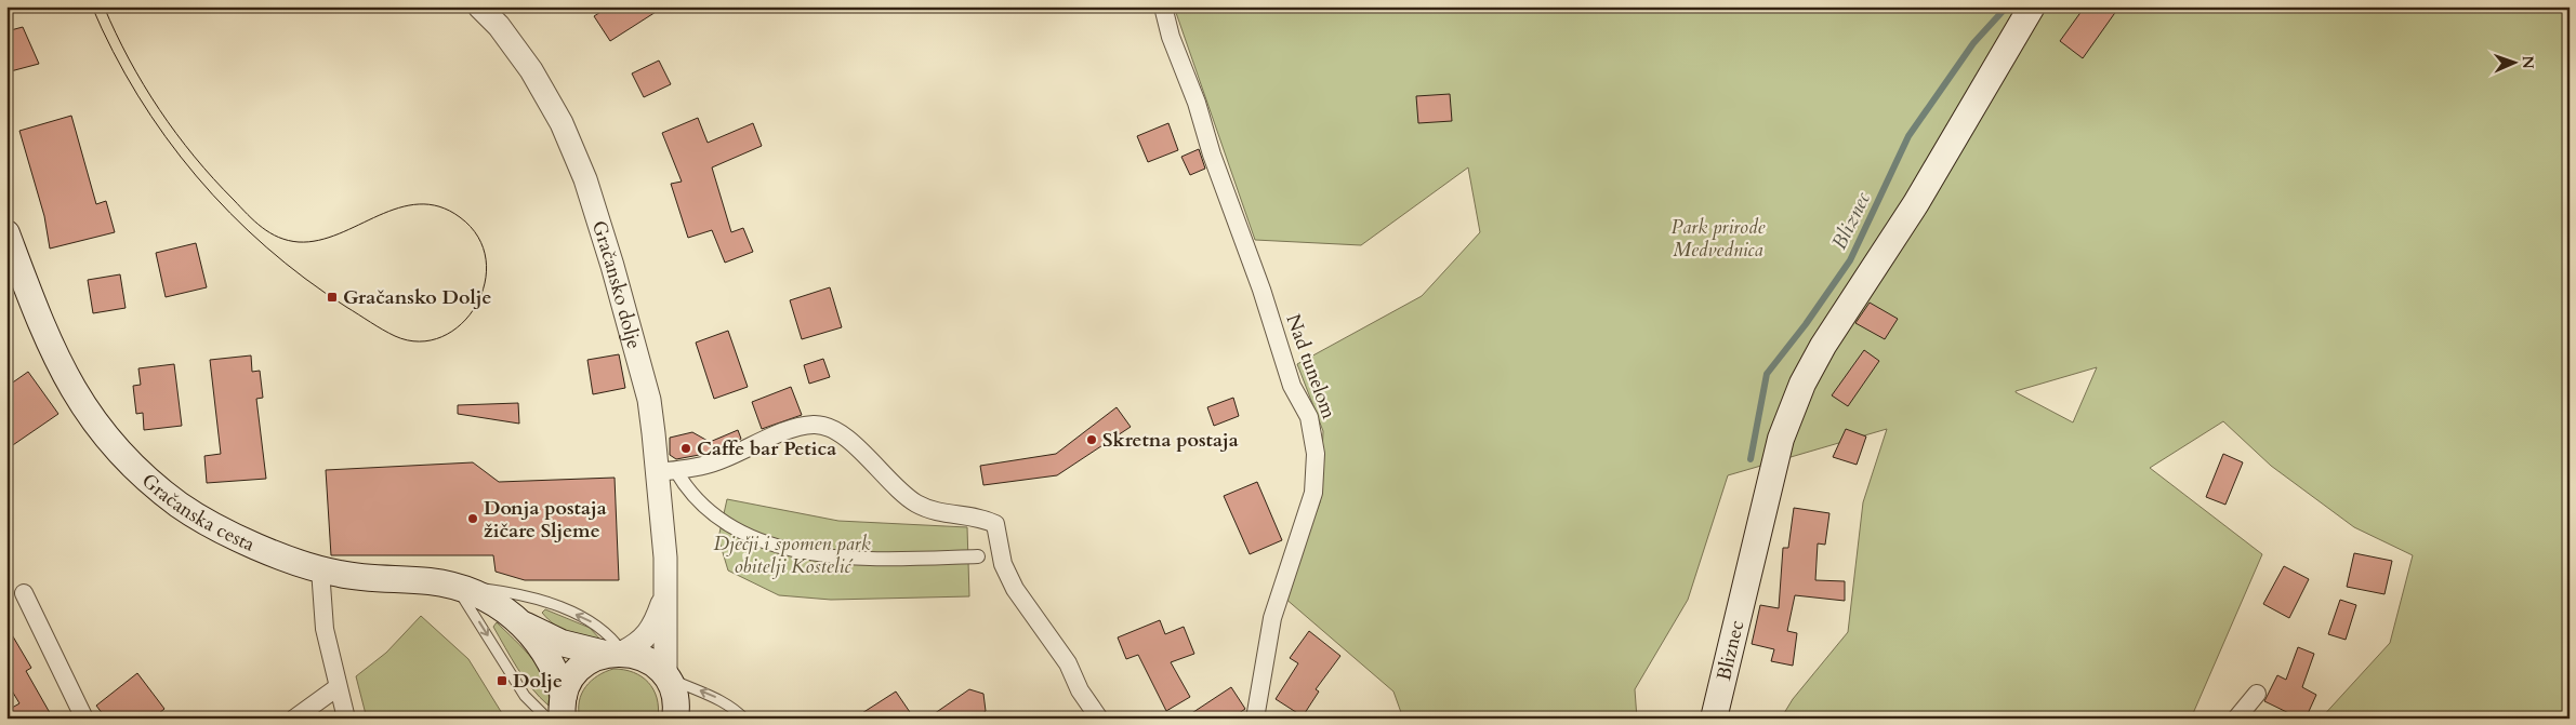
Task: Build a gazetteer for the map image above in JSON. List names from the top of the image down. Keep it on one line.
{"streets":{"main road":["Gračanska cesta","Bliznec"],"street":["Gračansko dolje","Nad tunelom"]},"crossings":[["Gračansko dolje","Gračanska cesta"]],"water":["Bliznec"],"parks":["Park prirode Medvednica","Dječji i spomen park obitelji Kostelić"],"places":{"transit":["Gračansko Dolje","Dolje"],"other":["Skretna postaja","Caffe bar Petica","Donja postaja žičare Sljeme"]},"north":"right"}
